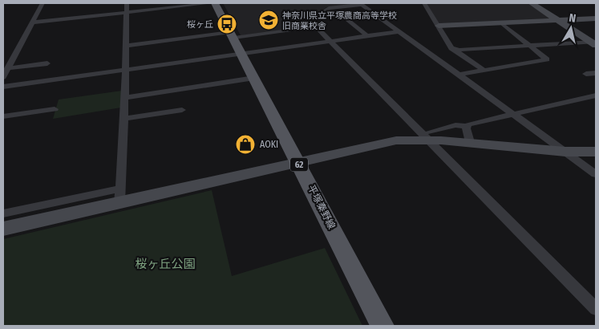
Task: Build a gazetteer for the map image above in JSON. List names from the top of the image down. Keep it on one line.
{"streets":{"main road":["62","平塚秦野線"]},"parks":["桜ヶ丘公園"],"places":{"school or university":["神奈川県立平塚農商高等学校 旧商業校舎"],"bus stop":["桜ヶ丘"],"shop":["AOKI"]},"north":"top"}
